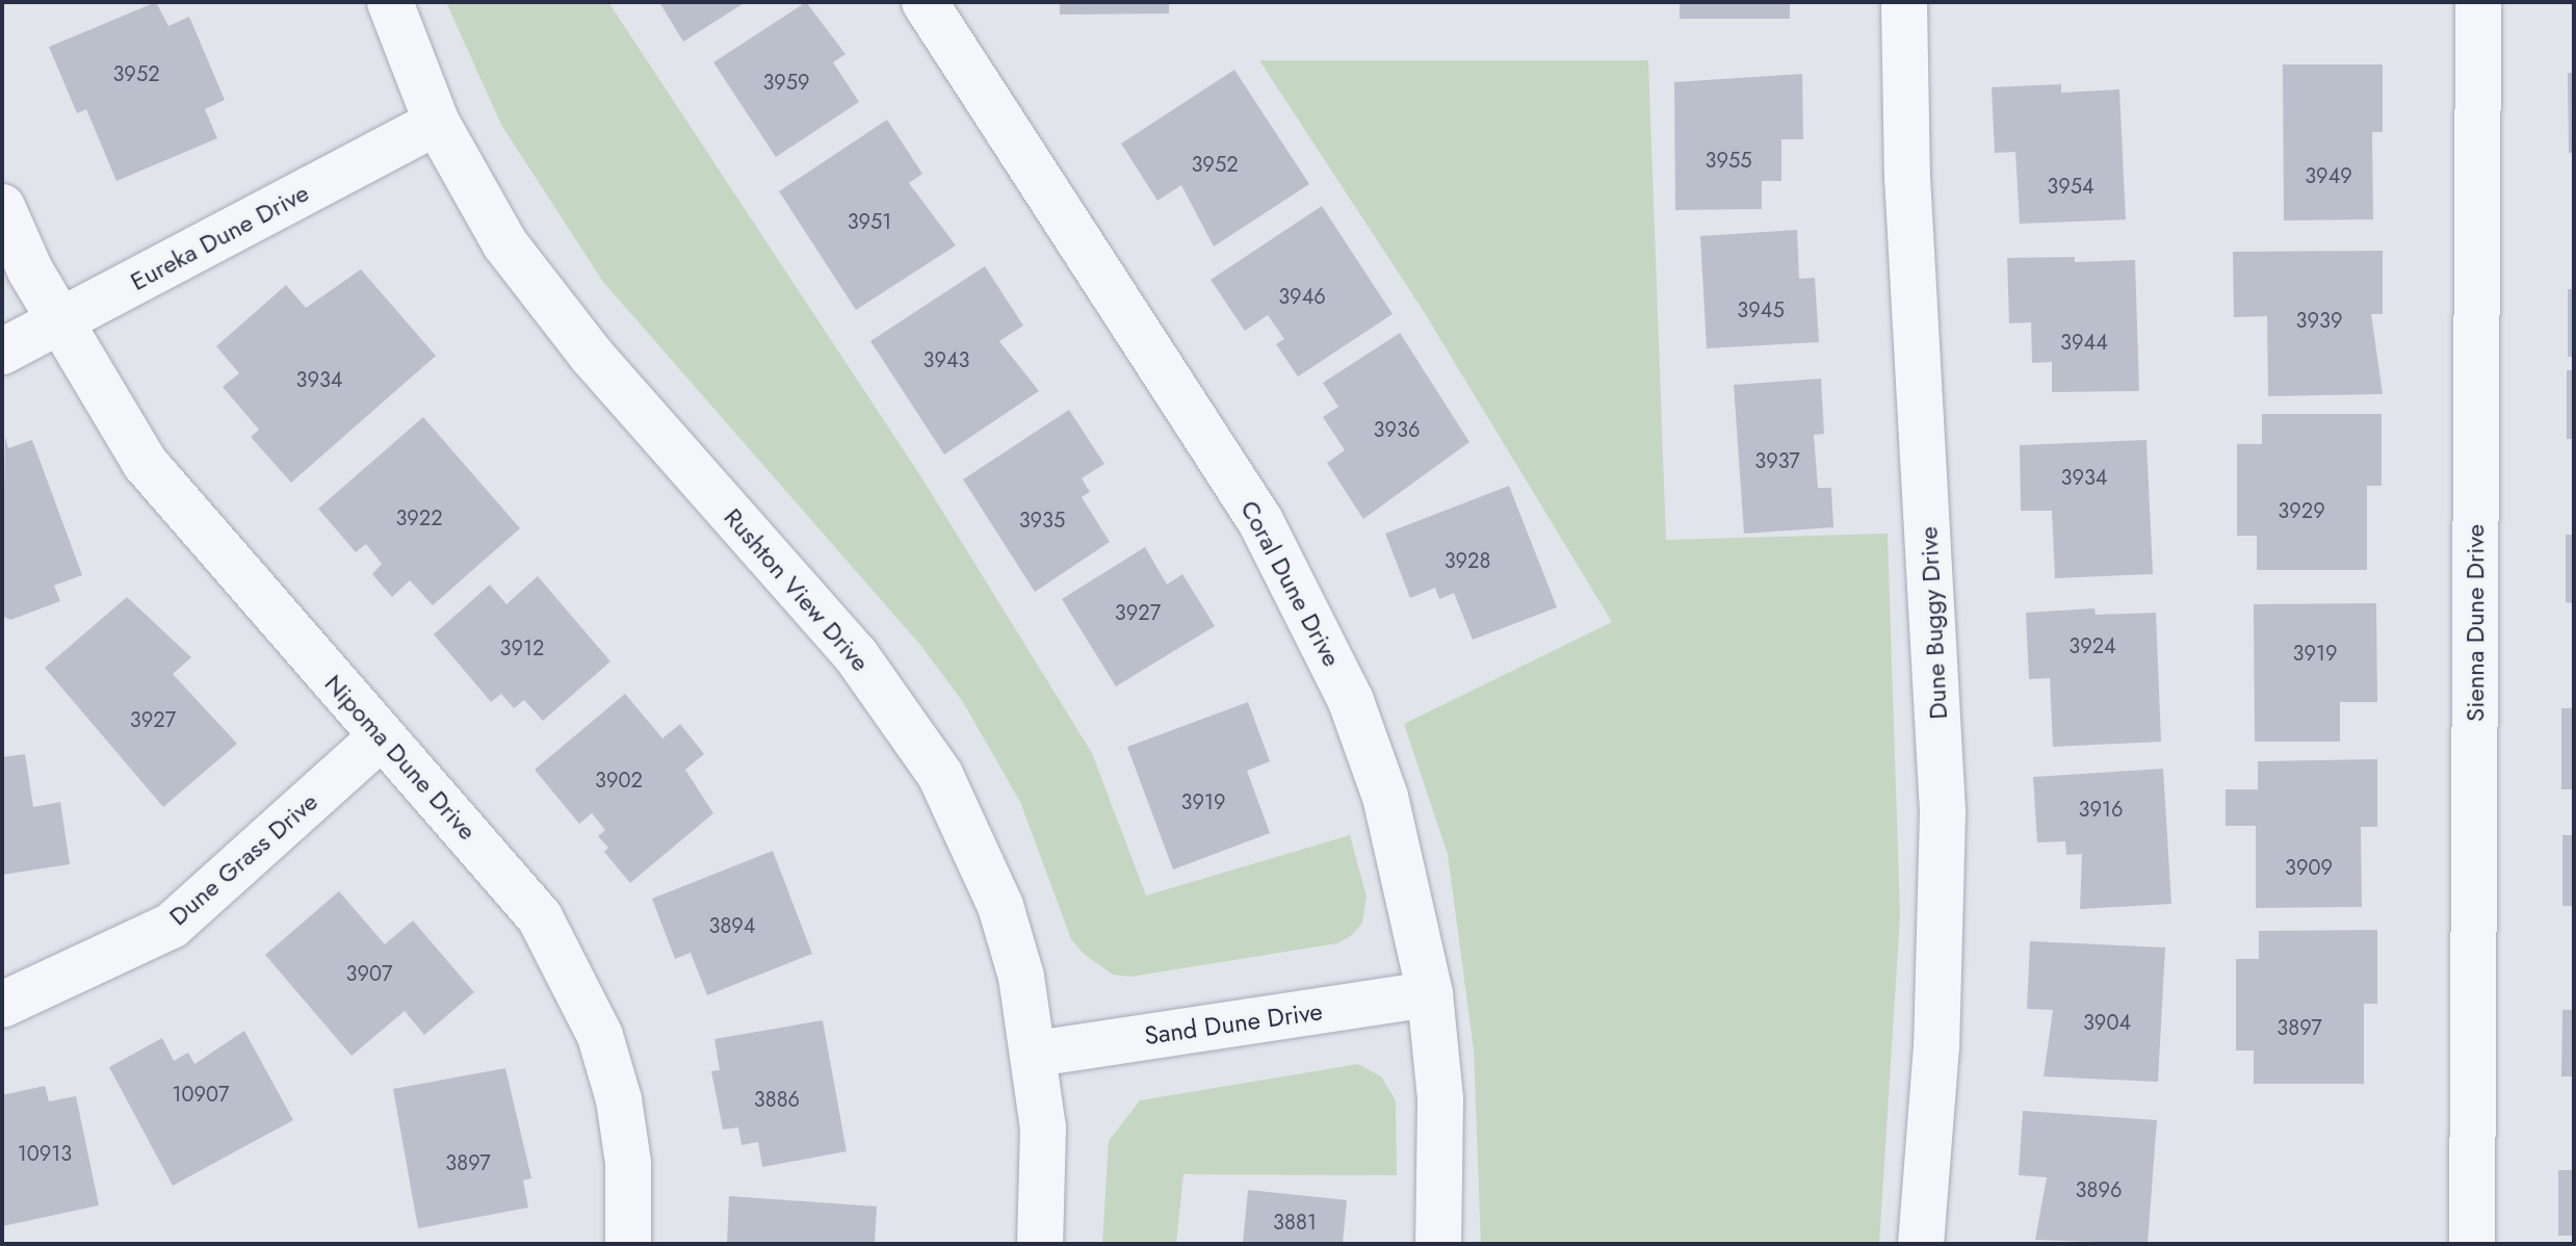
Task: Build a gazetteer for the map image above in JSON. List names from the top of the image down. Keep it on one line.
{"streets":{"street":["Eureka Dune Drive","Coral Dune Drive","Rushton View Drive","Dune Buggy Drive","Sienna Dune Drive","Nipoma Dune Drive","Dune Grass Drive","Sand Dune Drive"]},"crossings":[["Eureka Dune Drive","Rushton View Drive"],["Eureka Dune Drive","Nipoma Dune Drive"],["Coral Dune Drive","Sand Dune Drive"],["Rushton View Drive","Sand Dune Drive"],["Nipoma Dune Drive","Dune Grass Drive"]],"house_numbers":["3952","3959","3955","3952","3949","3954","3951","3946","3945","3939","3944","3943","3934","3936","3937","3934","3929","3922","3935","3928","3927","3924","3912","3919","3927","3902","3919","3916","3909","3894","3907","3904","3897","10907","3886","10913","3897","3896","3881"]}
